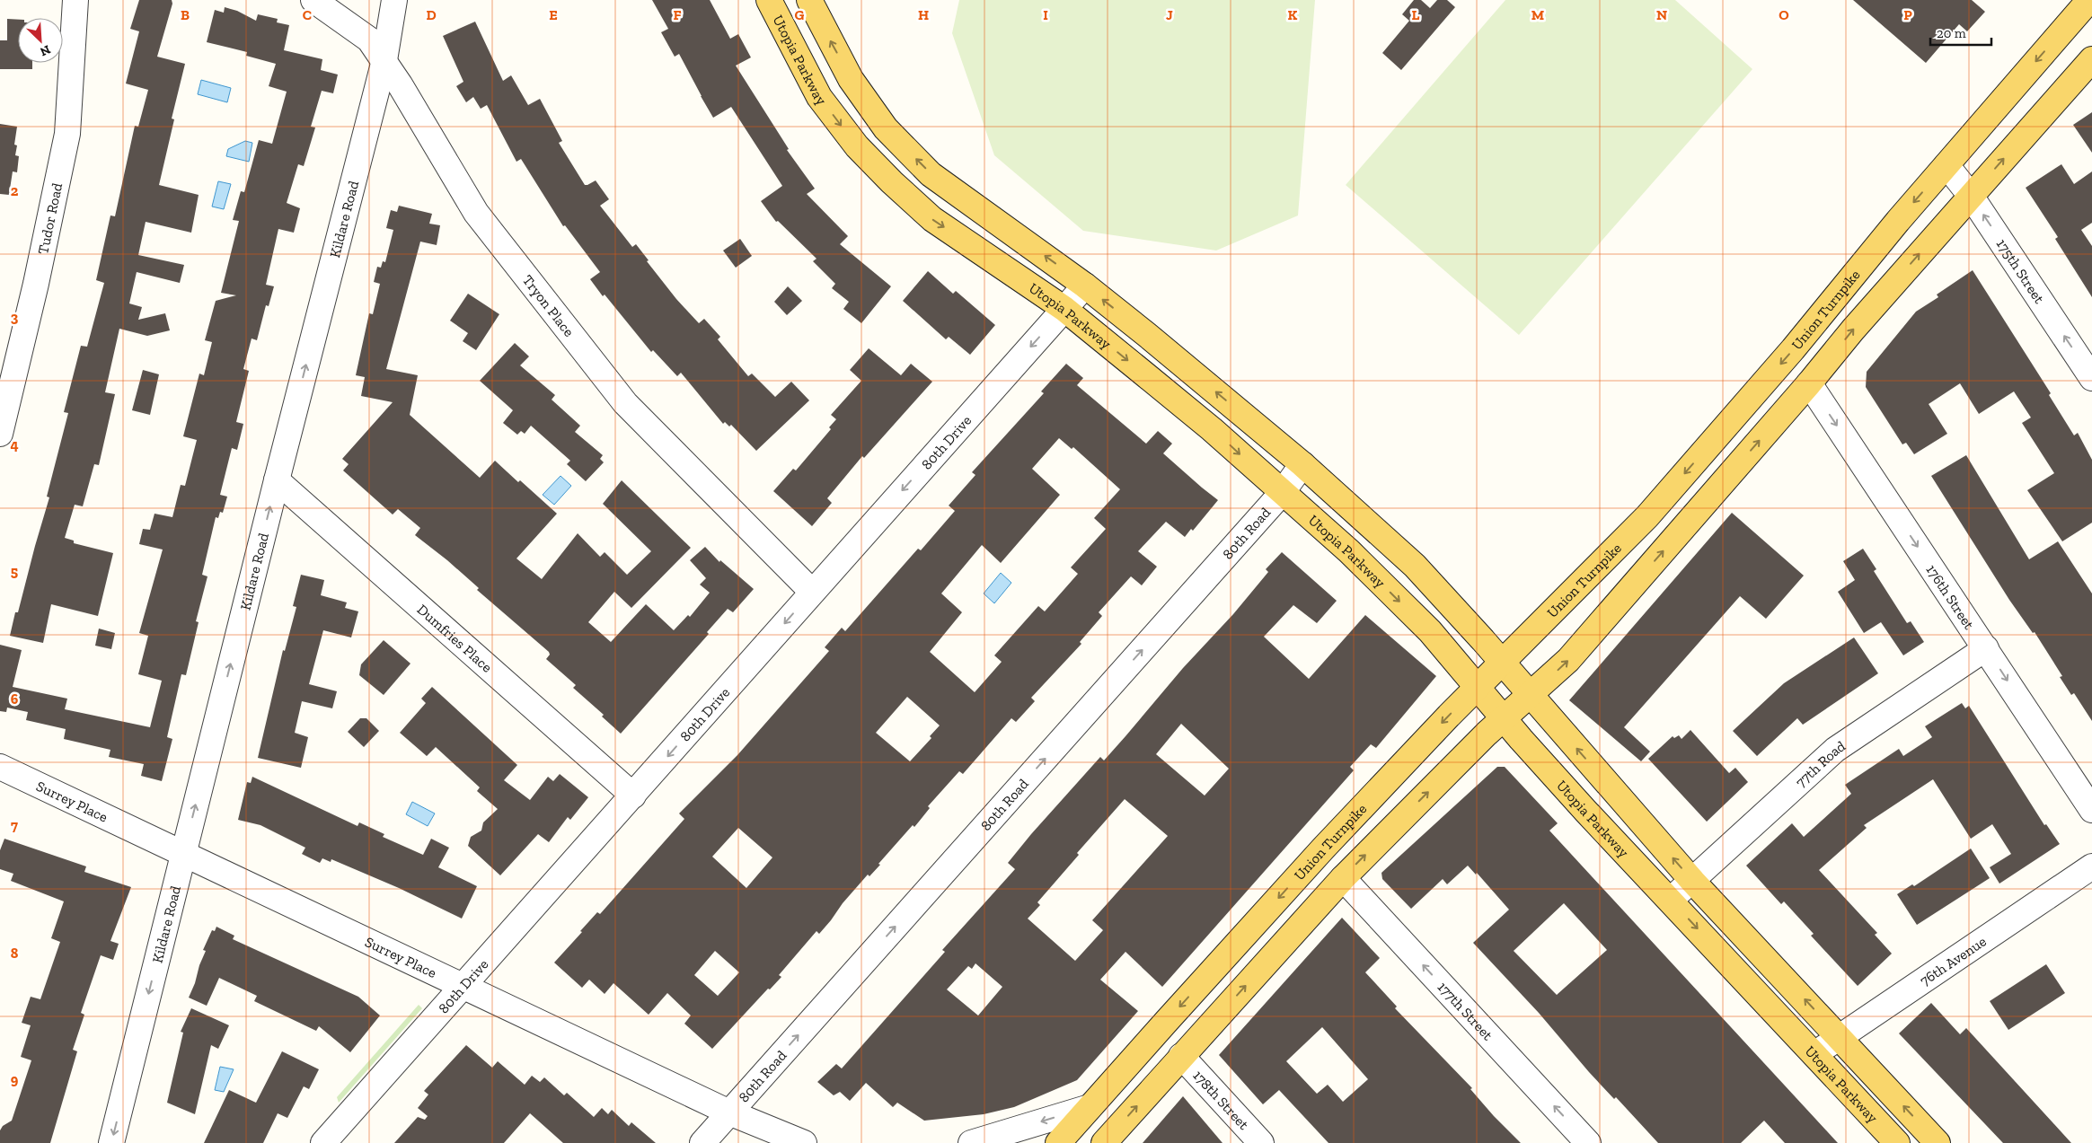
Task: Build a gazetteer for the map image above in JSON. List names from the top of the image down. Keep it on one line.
{"streets":{"main road":["Utopia Parkway","Union Turnpike"],"street":["Tudor Road","Kildare Road","175th Street","Tryon Place","80th Drive","80th Road","176th Street","Dumfries Place","77th Road","Surrey Place","76th Avenue","177th Street","178th Street"]},"crossings":[["Utopia Parkway","Union Turnpike"],["Utopia Parkway","80th Drive"],["Utopia Parkway","80th Road"],["Utopia Parkway","77th Road"],["Utopia Parkway","76th Avenue"],["Kildare Road","Tryon Place"],["Kildare Road","Dumfries Place"],["Kildare Road","Surrey Place"],["175th Street","Union Turnpike"],["Tryon Place","80th Drive"],["80th Drive","Dumfries Place"],["80th Drive","Surrey Place"],["80th Road","Surrey Place"],["176th Street","77th Road"]],"one_way":["175th Street","80th Drive","80th Road","176th Street","177th Street"],"scale_bar":"20 m","north":"bottom right","grid":{"columns":["B","C","D","E","F","G","H","I","J","K","L","M","N","O","P"],"rows":["2","3","4","5","6","7","8","9"]}}
